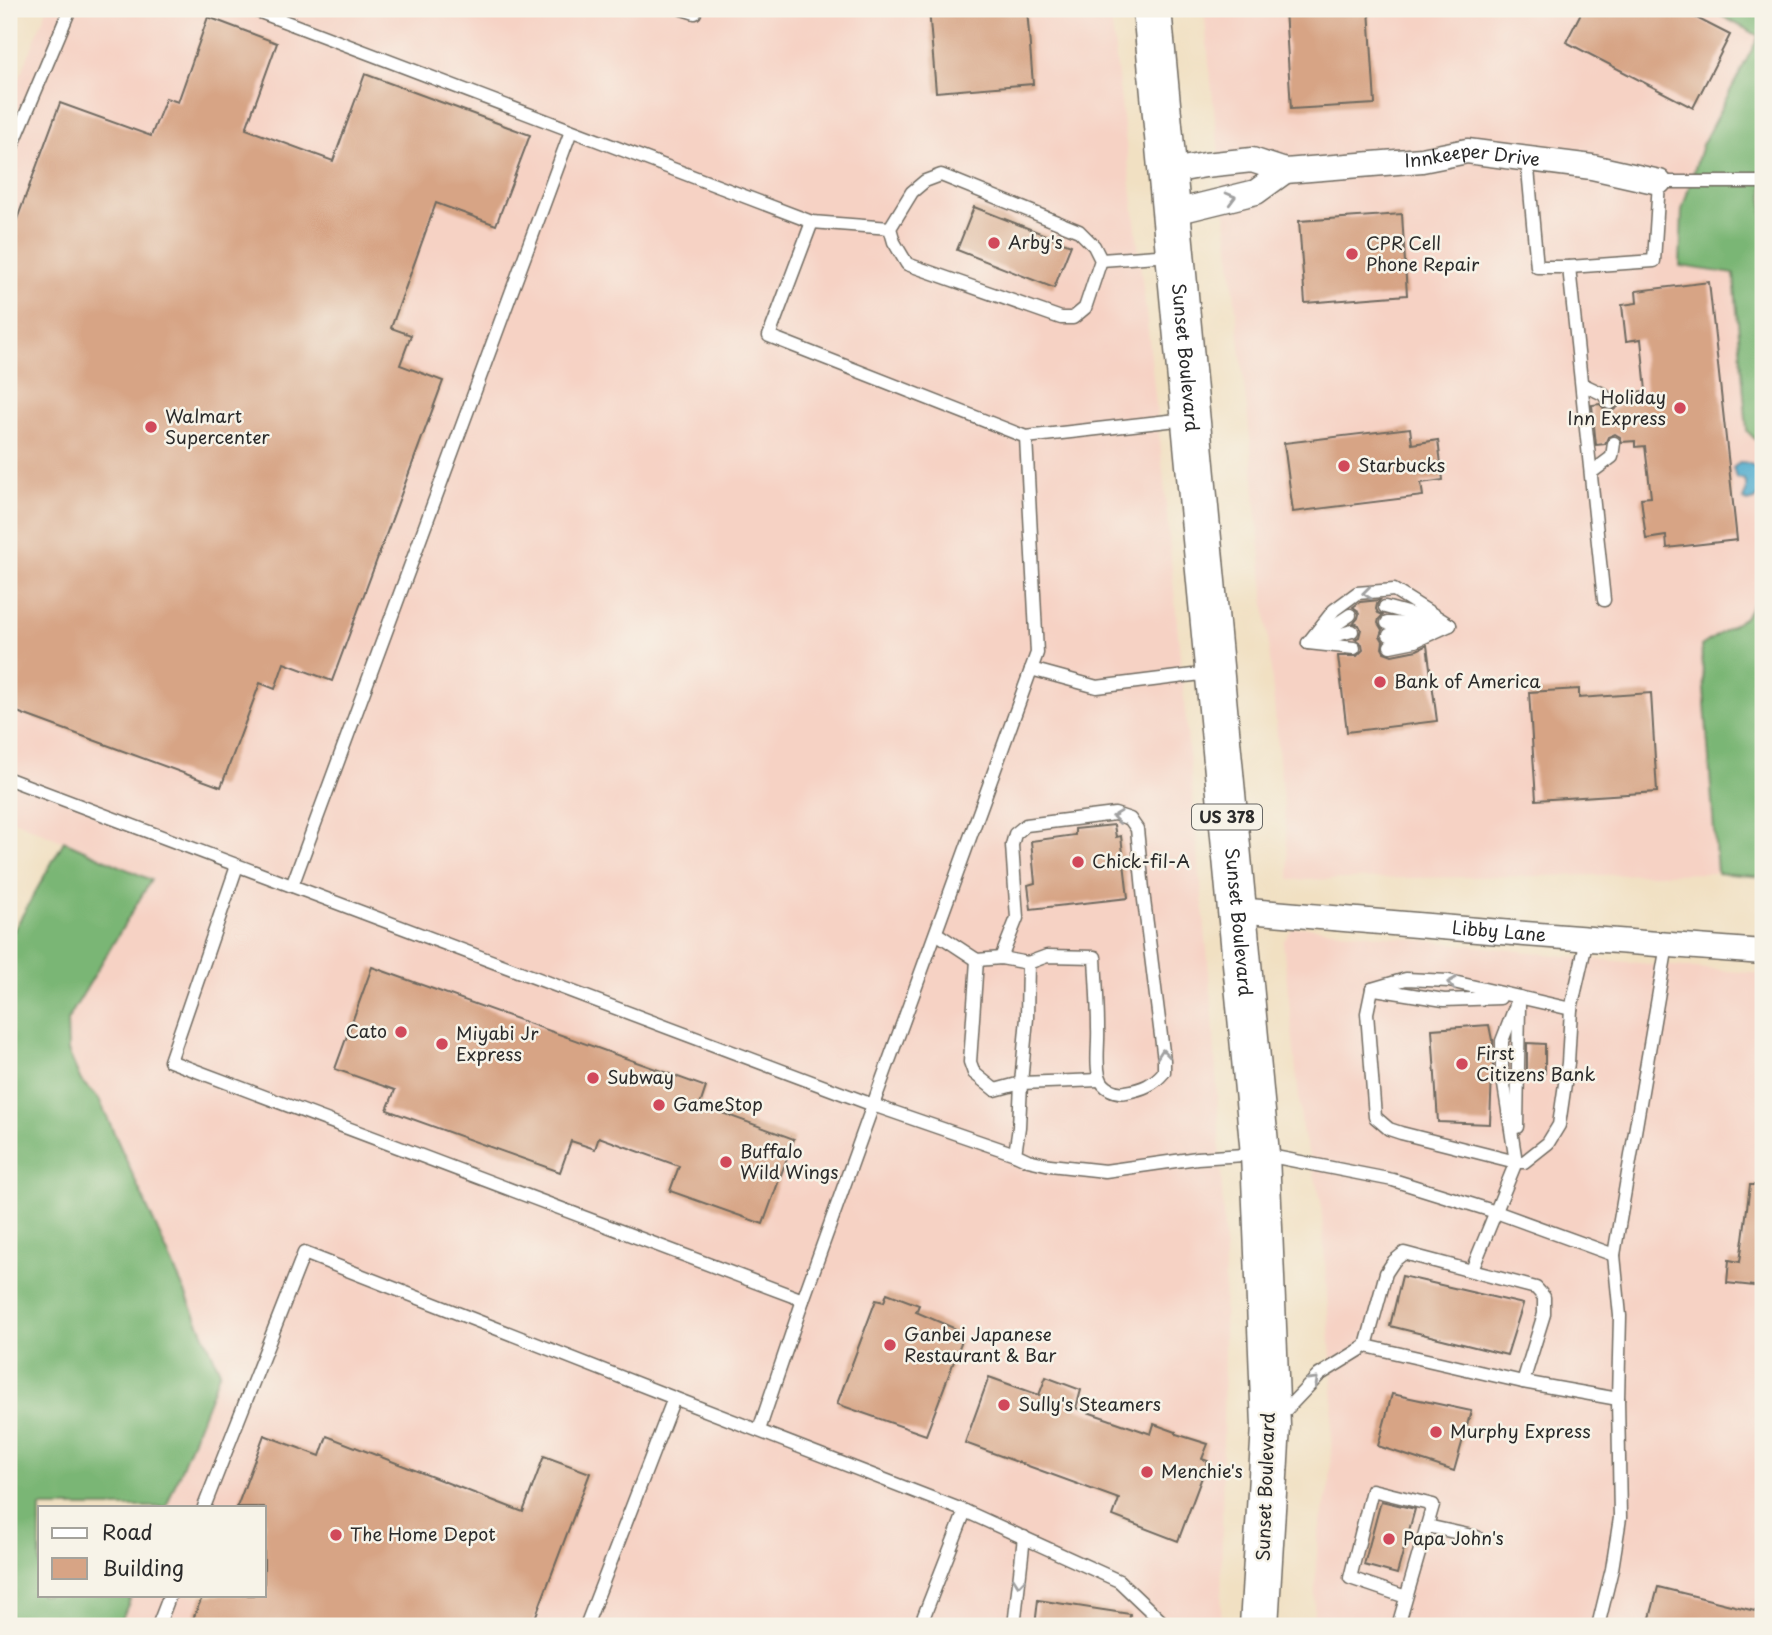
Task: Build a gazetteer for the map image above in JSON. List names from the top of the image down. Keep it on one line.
{"streets":{"main road":["Sunset Boulevard","US 378"],"street":["Innkeeper Drive","Libby Lane"]},"crossings":[["Innkeeper Drive","Sunset Boulevard"],["Sunset Boulevard","Libby Lane"]],"places":["Arby's","CPR Cell Phone Repair","Holiday Inn Express","Walmart Supercenter","Starbucks","Bank of America","Chick-fil-A","Cato","Miyabi Jr Express","First Citizens Bank","Subway","GameStop","Buffalo Wild Wings","Ganbei Japanese Restaurant & Bar","Sully's Steamers","Murphy Express","Menchie's","The Home Depot","Papa John's"],"legend":["Road","Building"]}
